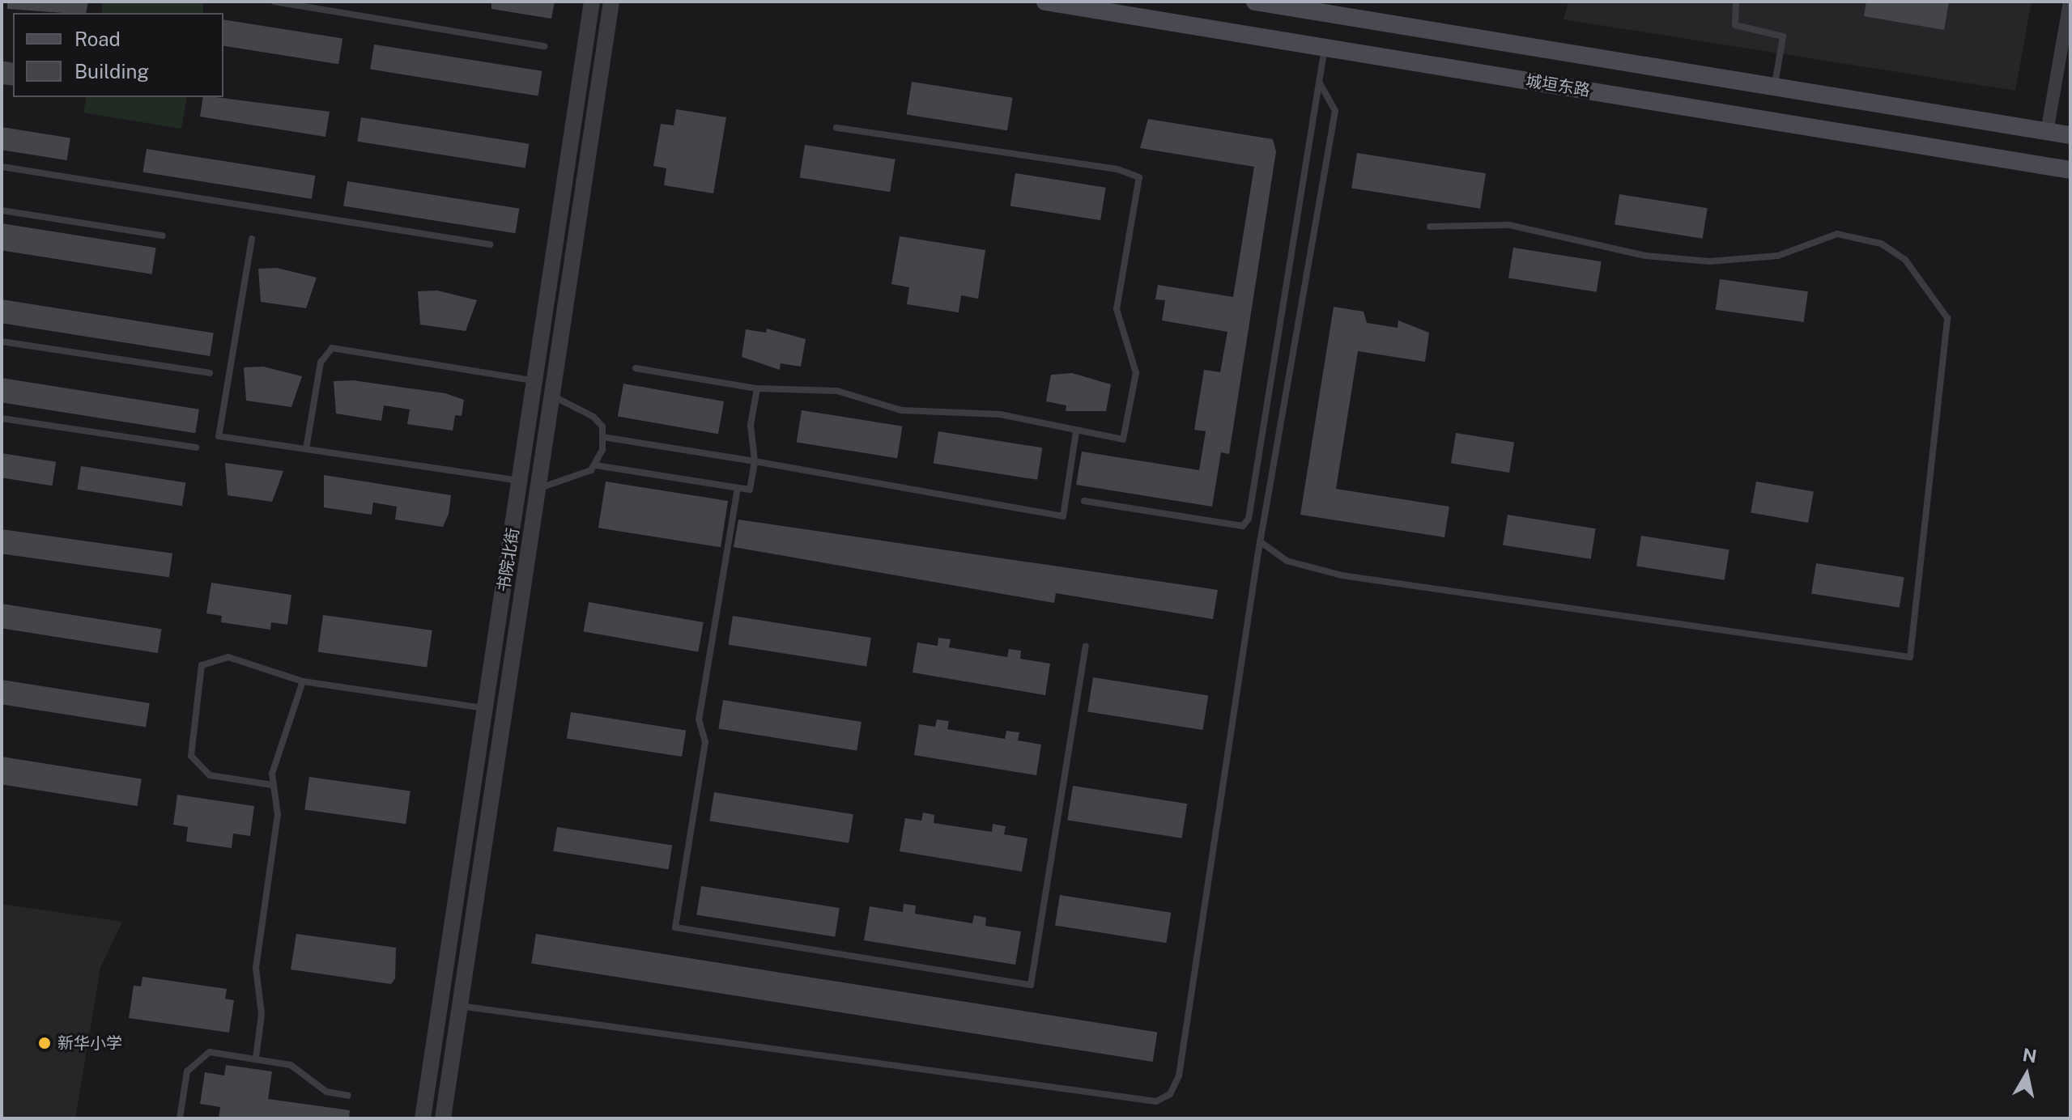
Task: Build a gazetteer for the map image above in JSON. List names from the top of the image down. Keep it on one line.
{"streets":{"main road":["城垣东路"],"street":["书院北街"]},"places":["新华小学"],"legend":["Road","Building"],"north":"top"}
